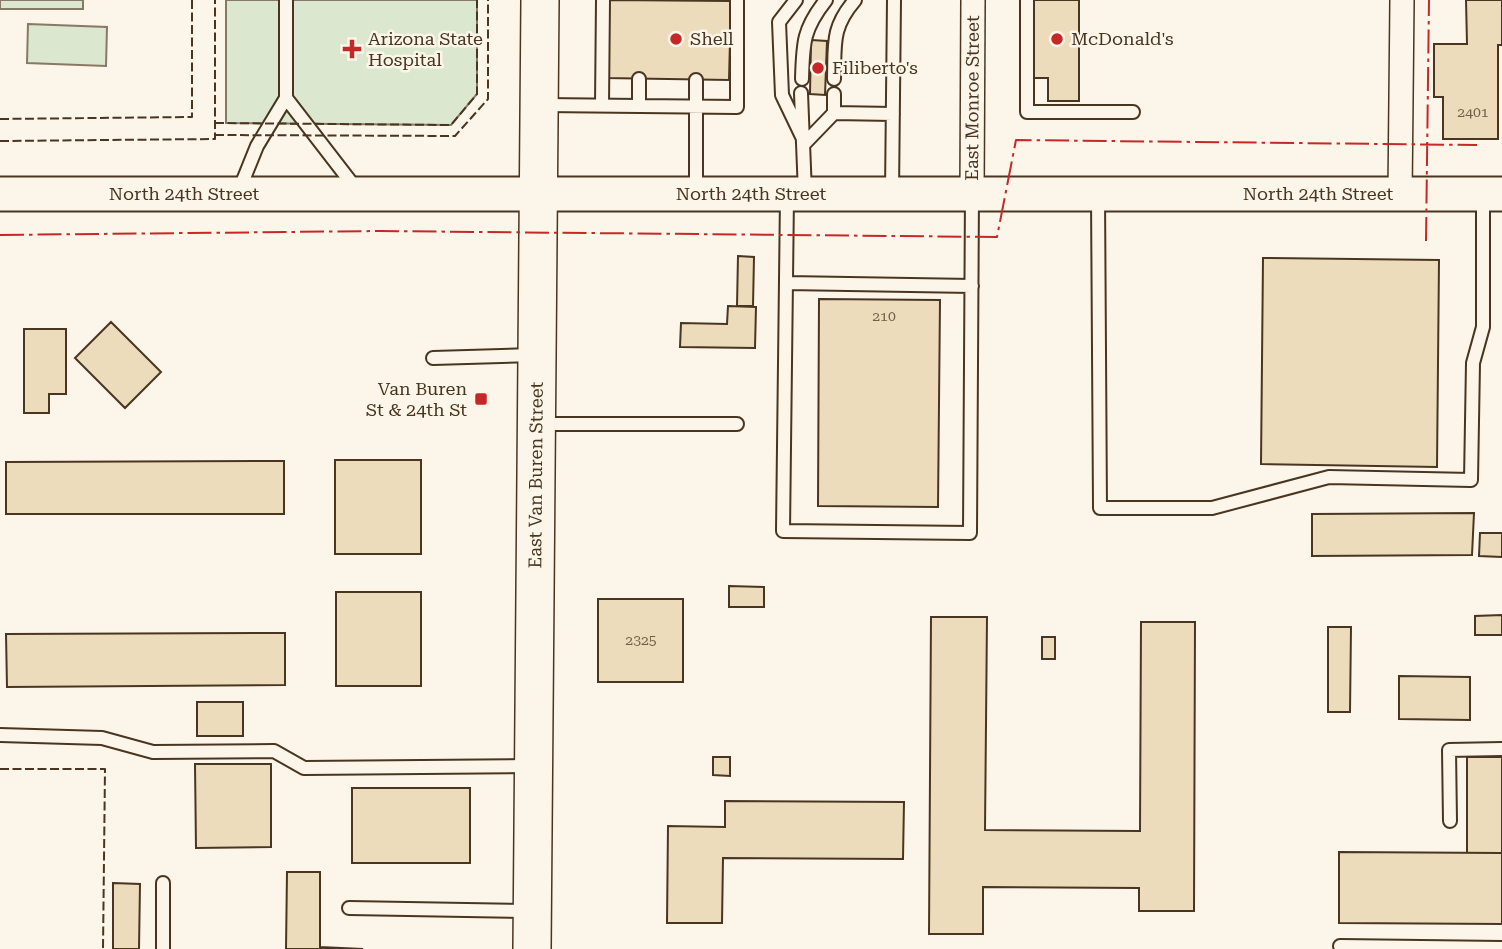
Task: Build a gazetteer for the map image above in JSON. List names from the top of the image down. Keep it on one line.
{"streets":{"main road":["North 24th Street","East Van Buren Street"],"street":["East Monroe Street"]},"crossings":[["East Monroe Street","North 24th Street"],["North 24th Street","East Van Buren Street"]],"places":{"other":["Shell","McDonald's","Filiberto's"],"health":["Arizona State Hospital"],"transit":["Van Buren St & 24th St"]},"house_numbers":["2401","210","2325"]}
